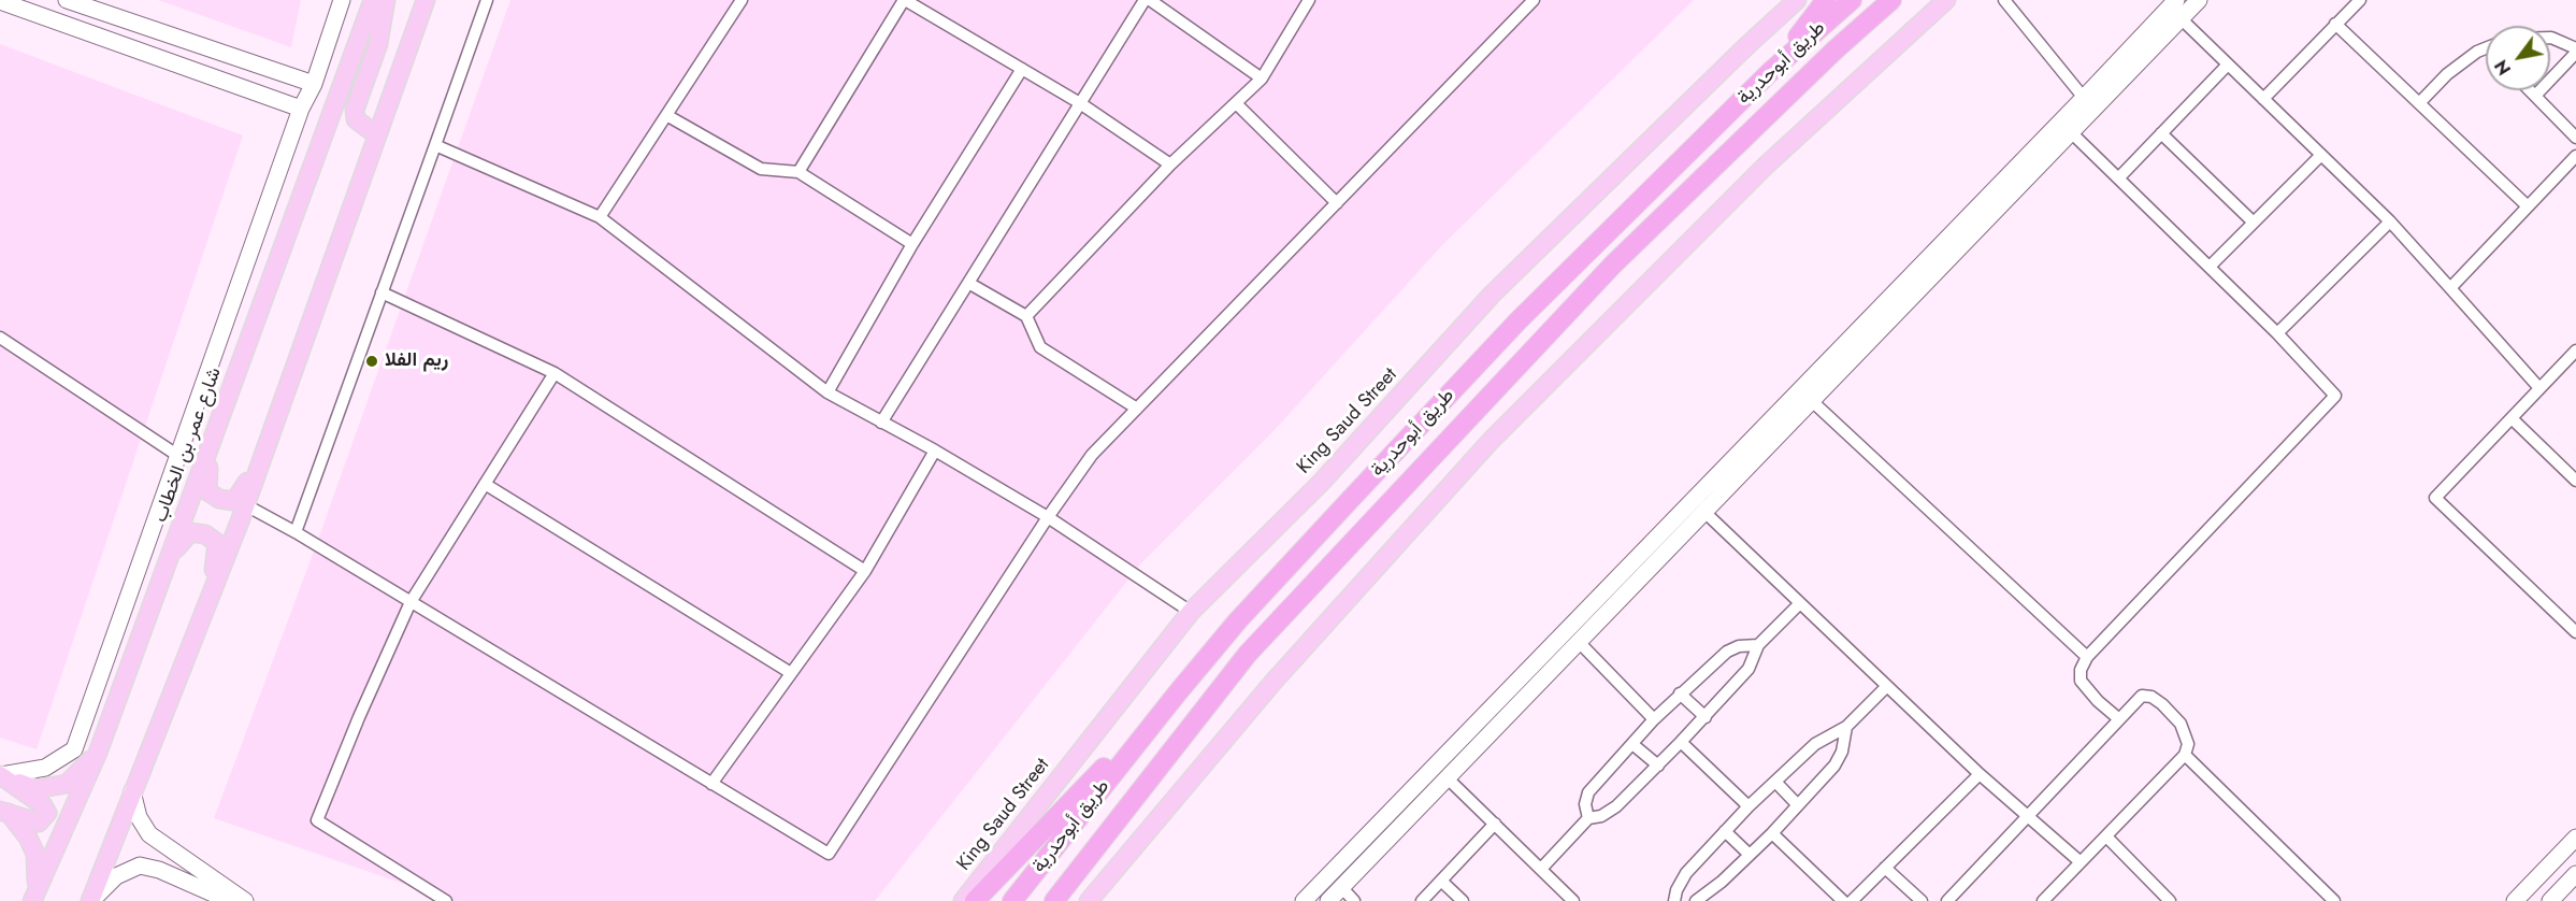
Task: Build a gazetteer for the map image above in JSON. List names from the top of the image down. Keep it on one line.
{"streets":{"highway":["طريق أبوحدرية"],"main road":["King Saud Street","شارع عمر بن الخطاب"]},"places":["ريم الفلا"],"north":"bottom left"}
